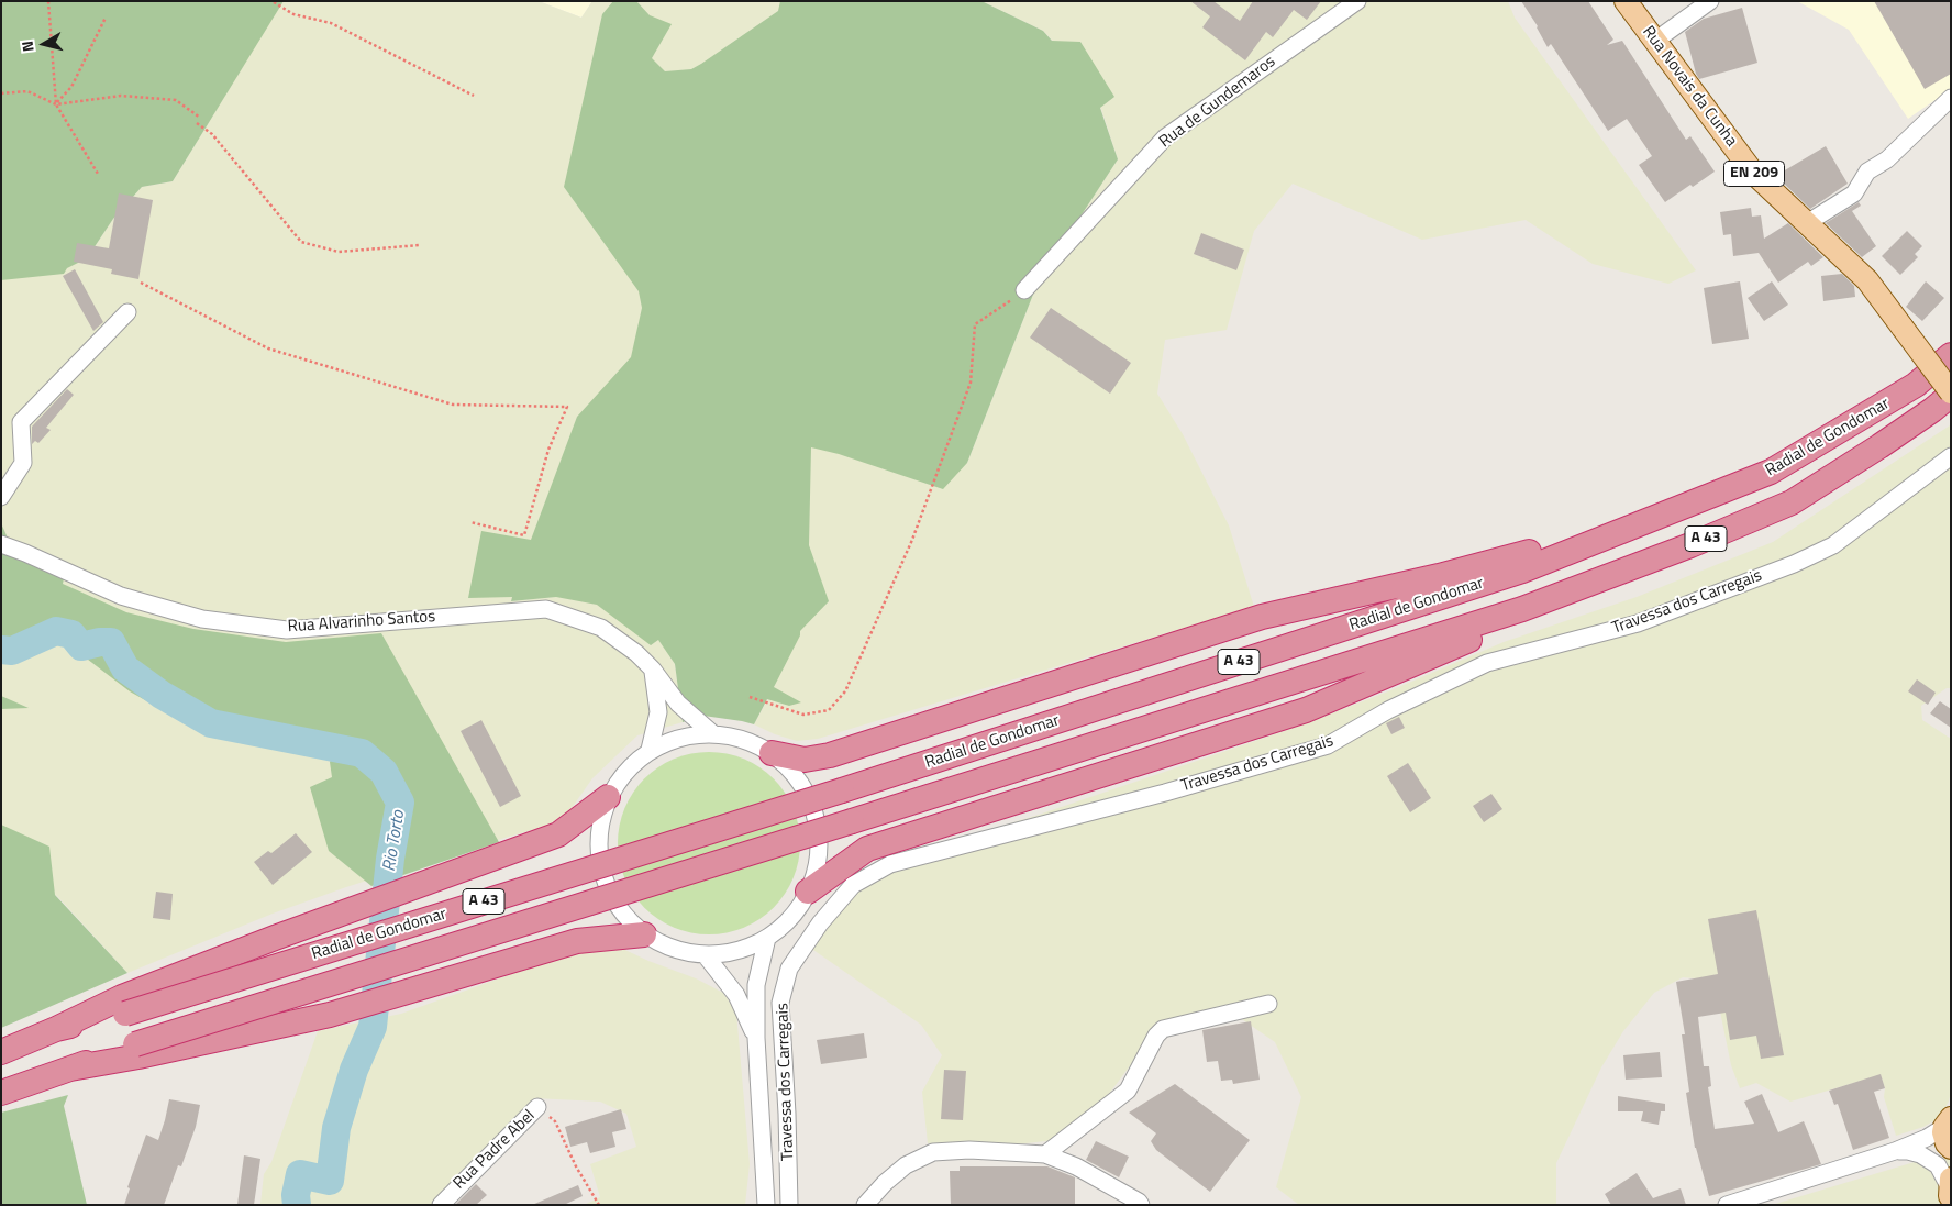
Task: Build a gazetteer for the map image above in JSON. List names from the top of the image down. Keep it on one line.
{"streets":{"highway":["Radial de Gondomar","A 43"],"main road":["Rua Novais da Cunha","EN 209"],"street":["Rua de Gundemaros","Travessa dos Carregais","Rua Alvarinho Santos","Rua Padre Abel"]},"crossings":[["Rua Novais da Cunha","Radial de Gondomar"],["Radial de Gondomar","A 43"]],"water":["Rio Torto"],"north":"left"}
